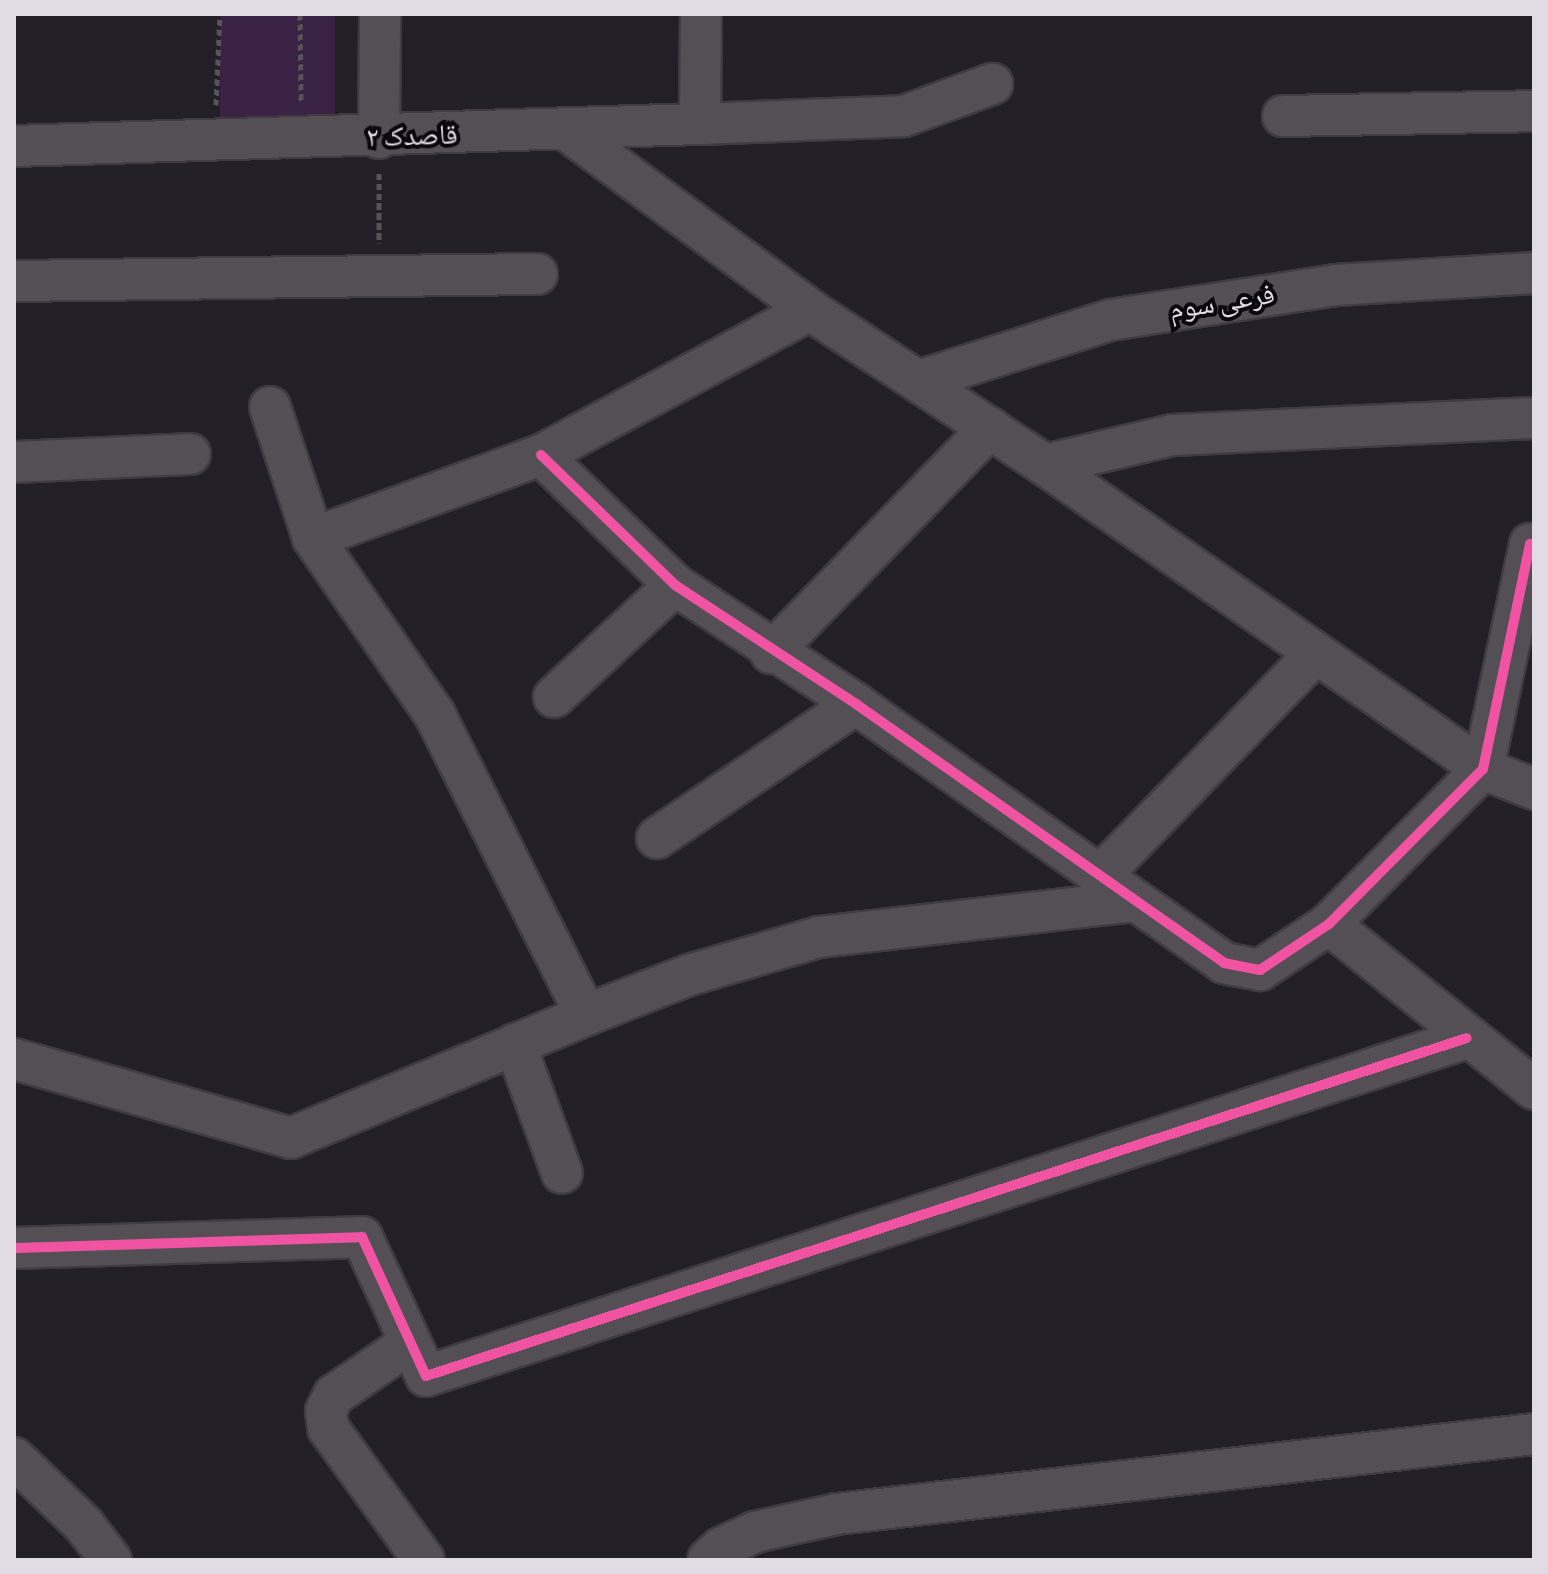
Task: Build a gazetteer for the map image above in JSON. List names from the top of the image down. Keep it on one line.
{"streets":{"street":["قاصدک ۲","فرعی سوم"]}}
